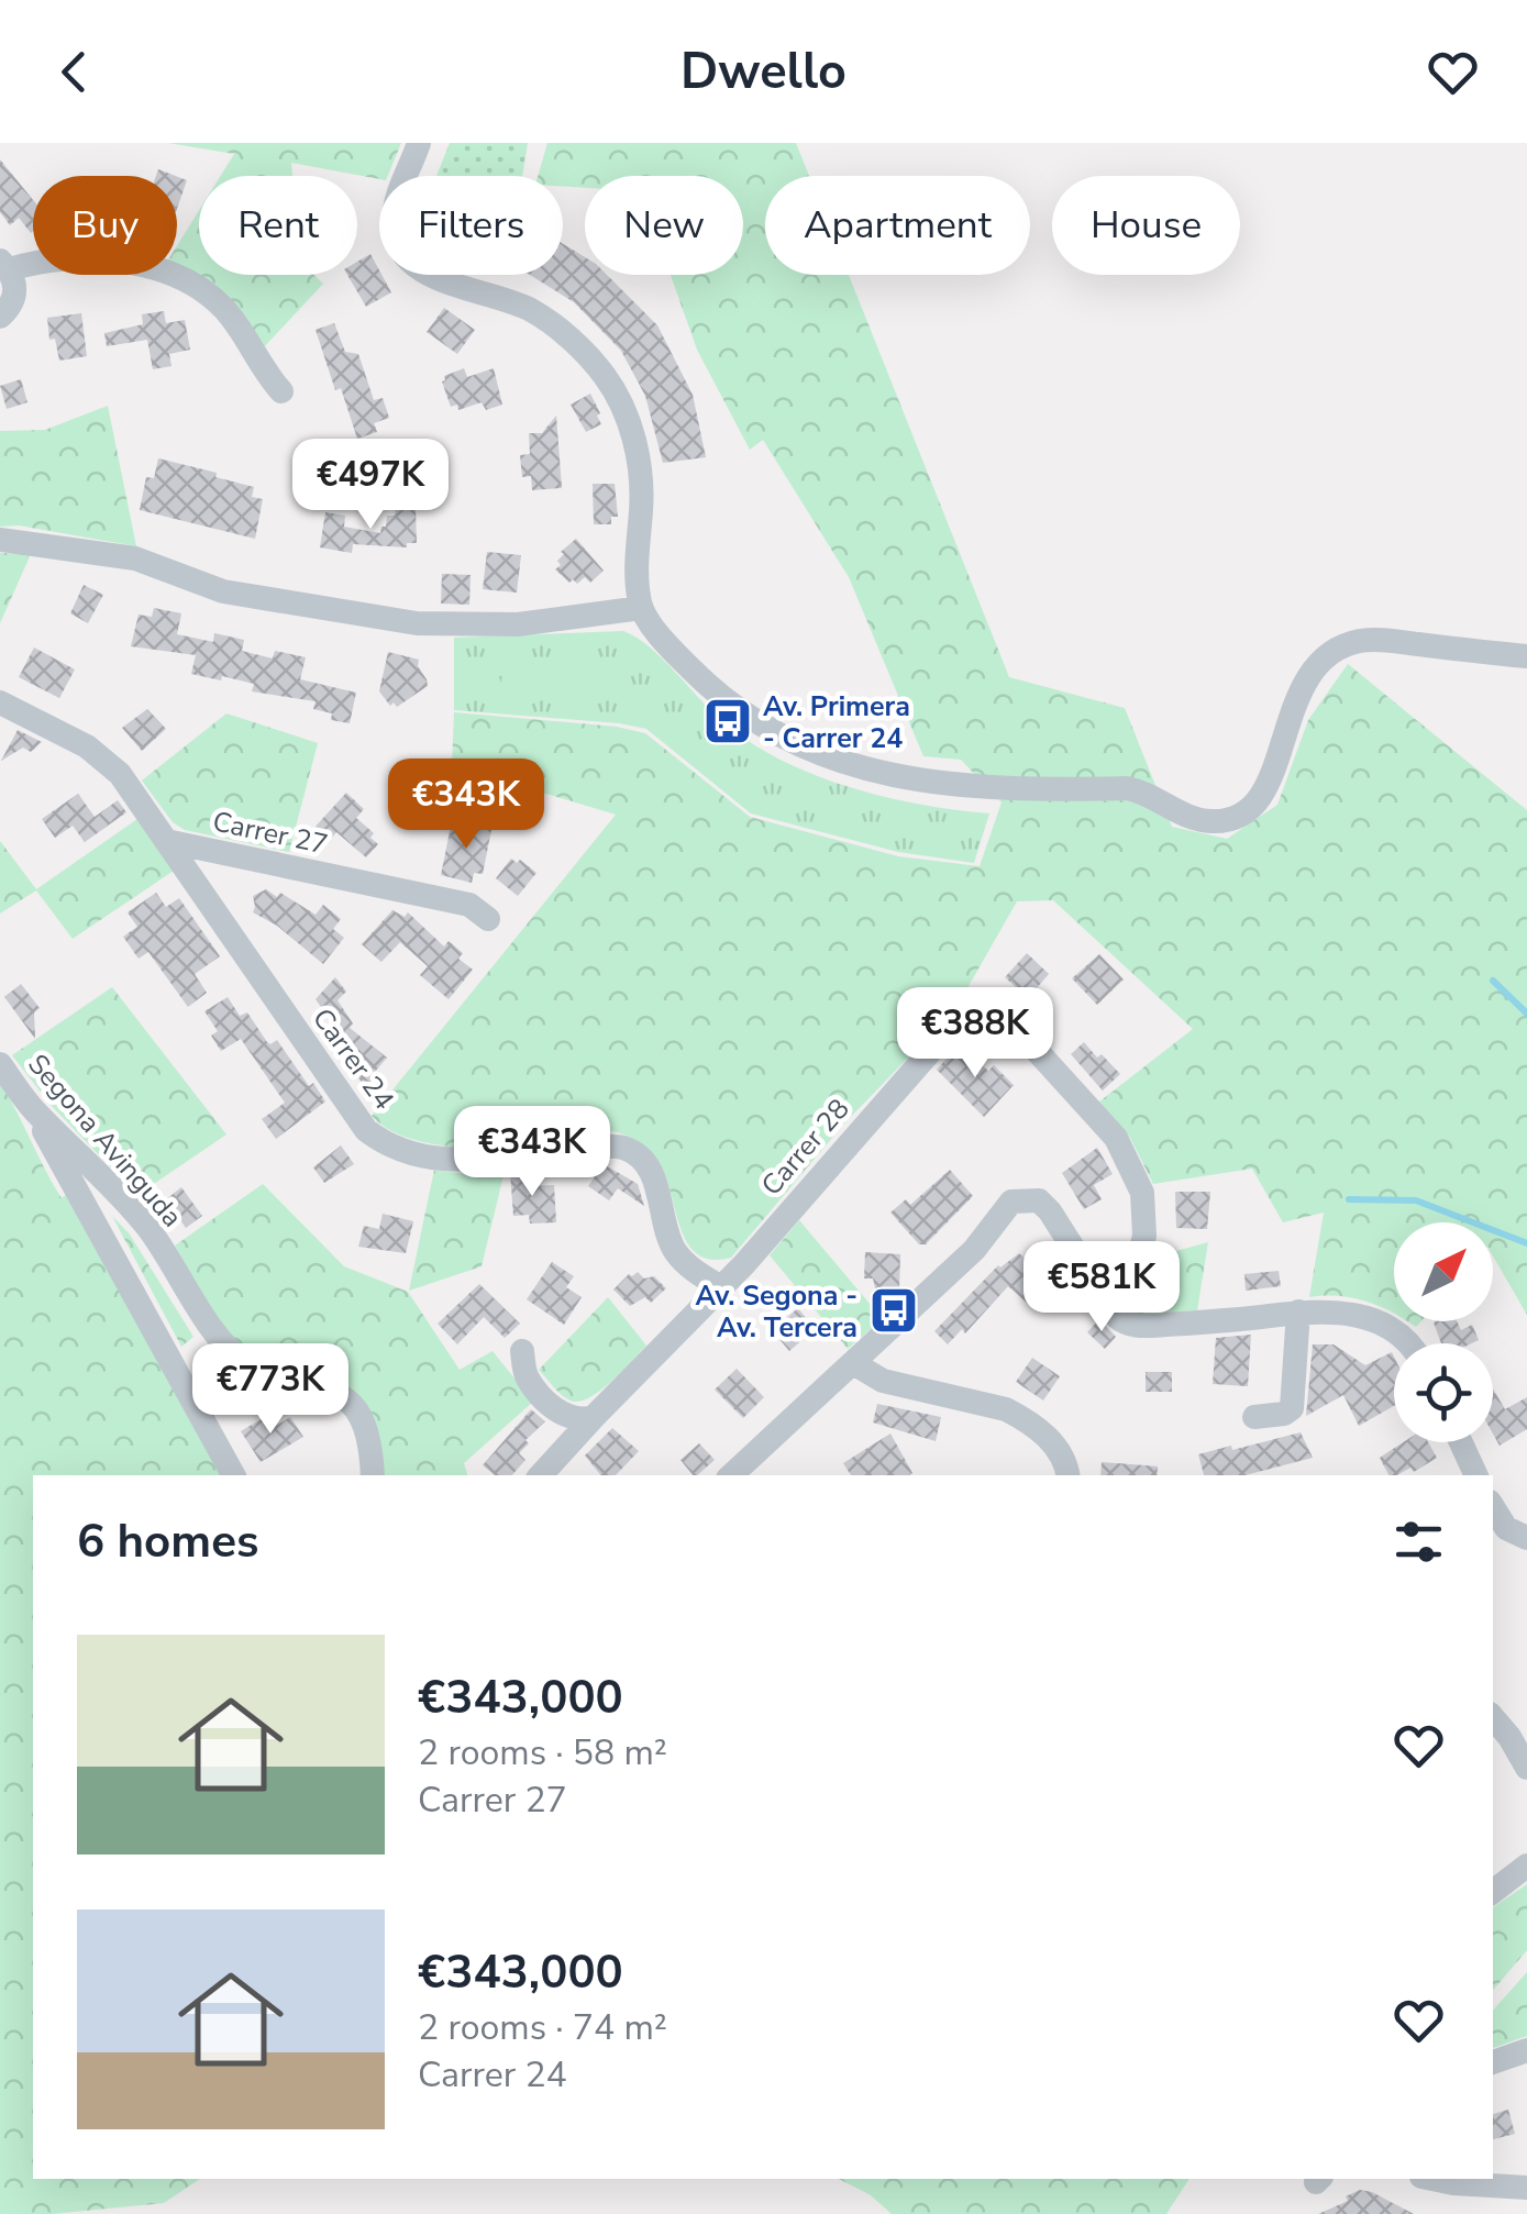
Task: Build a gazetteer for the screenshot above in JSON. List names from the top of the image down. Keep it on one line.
{"streets":{"street":["Carrer 27","Carrer 24","Segona Avinguda","Carrer 28"]},"crossings":[["Carrer 27","Carrer 24"],["Carrer 24","Carrer 28"]],"places":{"bus stop":["Av. Primera - Carrer 24","Av. Segona - Av. Tercera"]},"north":"top right","page":{"header":"Dwello","chip":["Buy","Rent","Filters","New","Apartment","House"],"price":["€497K","€343K","€388K","€343K","€581K","€773K"],"heading":"6 homes","list":[{"name":"€343,000","note":"2 rooms · 58 m² · Carrer 27"},{"name":"€343,000","note":"2 rooms · 74 m² · Carrer 24"}]}}
